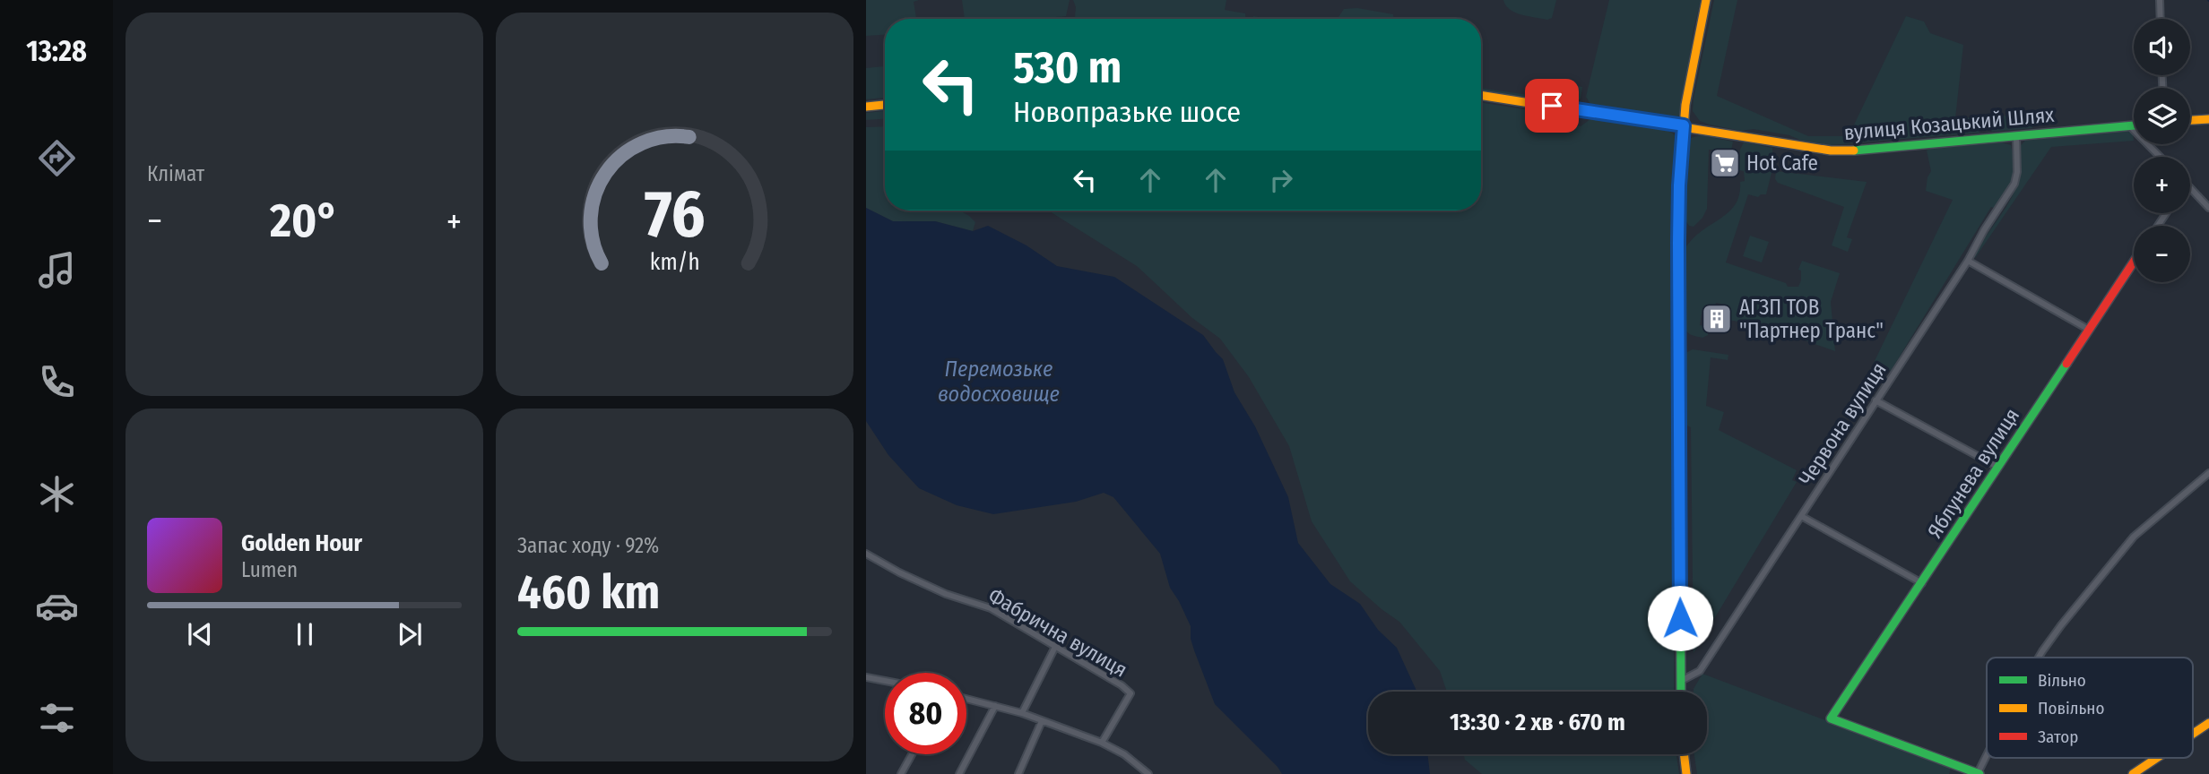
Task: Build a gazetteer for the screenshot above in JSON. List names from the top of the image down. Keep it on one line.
{"streets":{"main road":["вулиця Козацький Шлях","Яблунева вулиця"],"street":["Червона вулиця","Фабрична вулиця"]},"crossings":[["вулиця Козацький Шлях","Червона вулиця"]],"water":["Перемозьке водосховище"],"places":{"supermarket":["Hot Cafe"],"building":["АГЗП ТОВ \"Партнер Транс\""]},"legend":["Вільно","Повільно","Затор"],"page":{"tabs":"13:28","tile":["Клімат",["Запас ходу · 92%","460 km"]],"map_buttons":["+","−"],"turn":["530 m","Новопразьке шосе"],"heat":["−","20°","+"],"song":["Golden Hour","Lumen"],"limit":"80","trip":"13:30 · 2 хв · 670 m","gauge":["76","km/h"]}}
